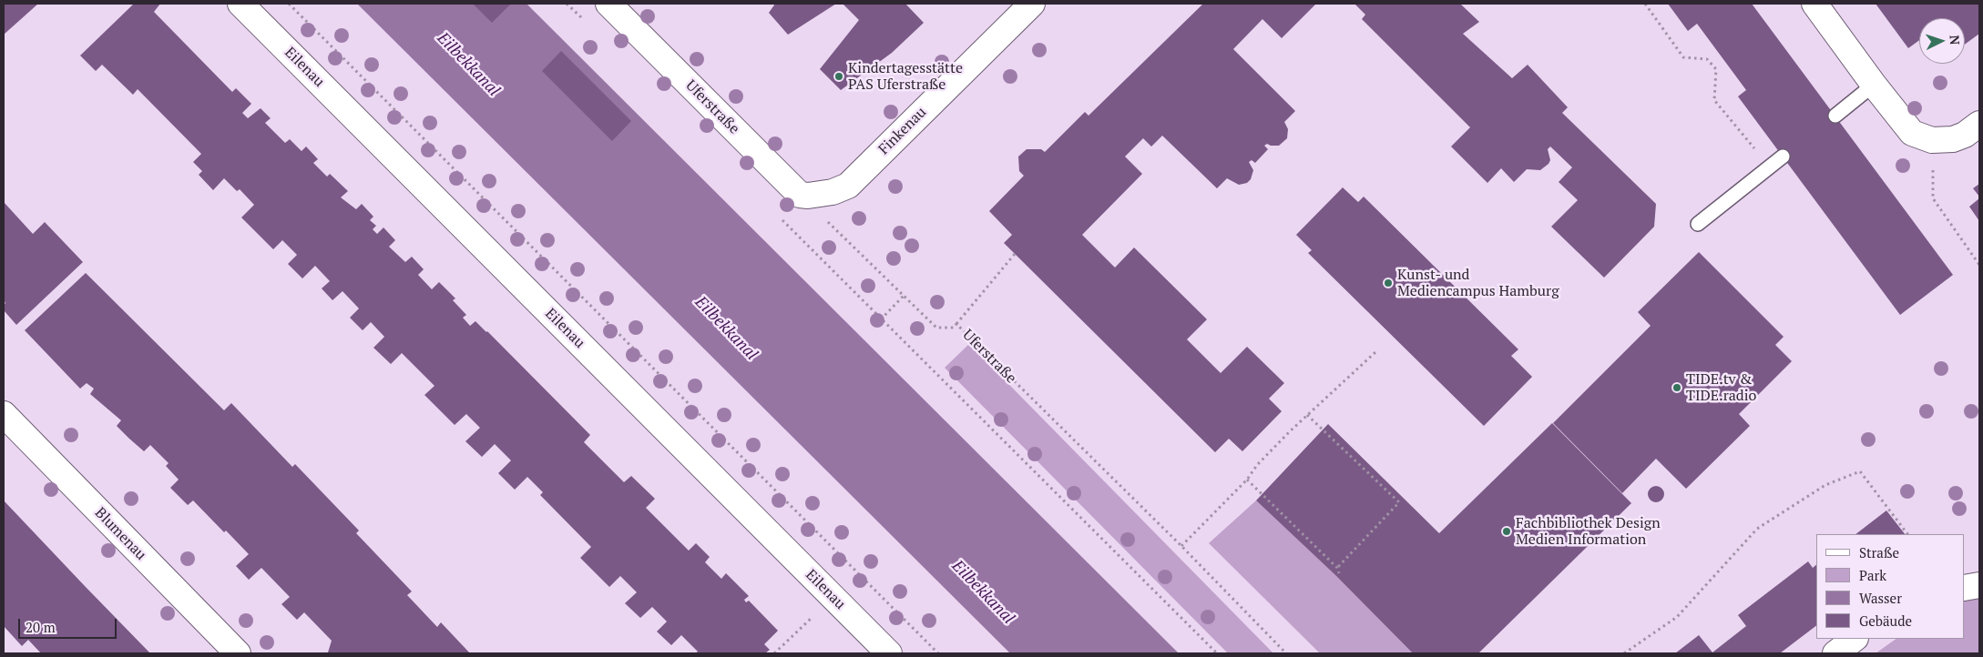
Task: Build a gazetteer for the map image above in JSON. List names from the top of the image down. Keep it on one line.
{"streets":{"street":["Eilenau","Uferstraße","Finkenau","Blumenau"]},"crossings":[["Uferstraße","Finkenau"]],"water":["Eilbekkanal"],"places":["Kindertagesstätte PAS Uferstraße","Kunst- und Mediencampus Hamburg","TIDE.tv & TIDE.radio","Fachbibliothek Design Medien Information"],"legend":["Straße","Park","Wasser","Gebäude"],"scale_bar":"20 m","north":"right"}
